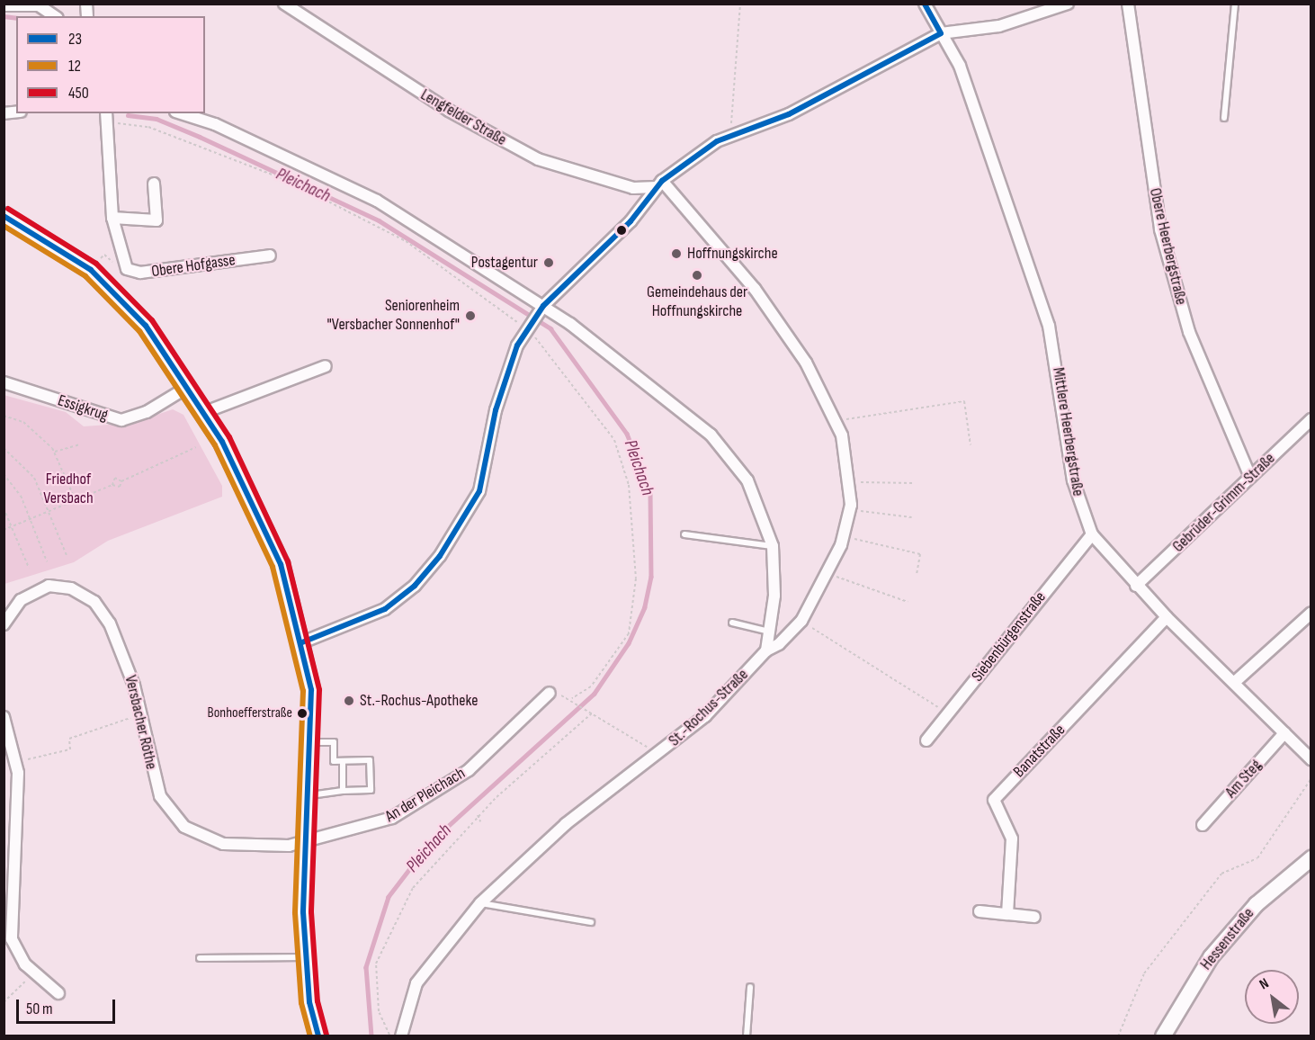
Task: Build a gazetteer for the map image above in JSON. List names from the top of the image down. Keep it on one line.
{"streets":{"street":["Lengfelder Straße","Obere Heerbergstraße","Obere Hofgasse","Essigkrug","Mittlere Heerbergstraße","Gebrüder-Grimm-Straße","Siebenbürgenstraße","St.-Rochus-Straße","Versbacher Röthe","Banatstraße","Am Steg","An der Pleichach","Hessenstraße"]},"crossings":[["Lengfelder Straße","St.-Rochus-Straße"],["Obere Heerbergstraße","Gebrüder-Grimm-Straße"],["Mittlere Heerbergstraße","Gebrüder-Grimm-Straße"],["Mittlere Heerbergstraße","Siebenbürgenstraße"],["Mittlere Heerbergstraße","Banatstraße"],["Mittlere Heerbergstraße","Am Steg"],["Versbacher Röthe","An der Pleichach"]],"water":["Pleichach"],"parks":["Friedhof Versbach"],"places":["Hoffnungskirche","Postagentur","Gemeindehaus der Hoffnungskirche","Seniorenheim \"Versbacher Sonnenhof\"","St.-Rochus-Apotheke","Bonhoefferstraße"],"lines":["transit line 23","transit line 450","transit line 12"],"legend":["23","12","450"],"scale_bar":"50 m","north":"top left"}
